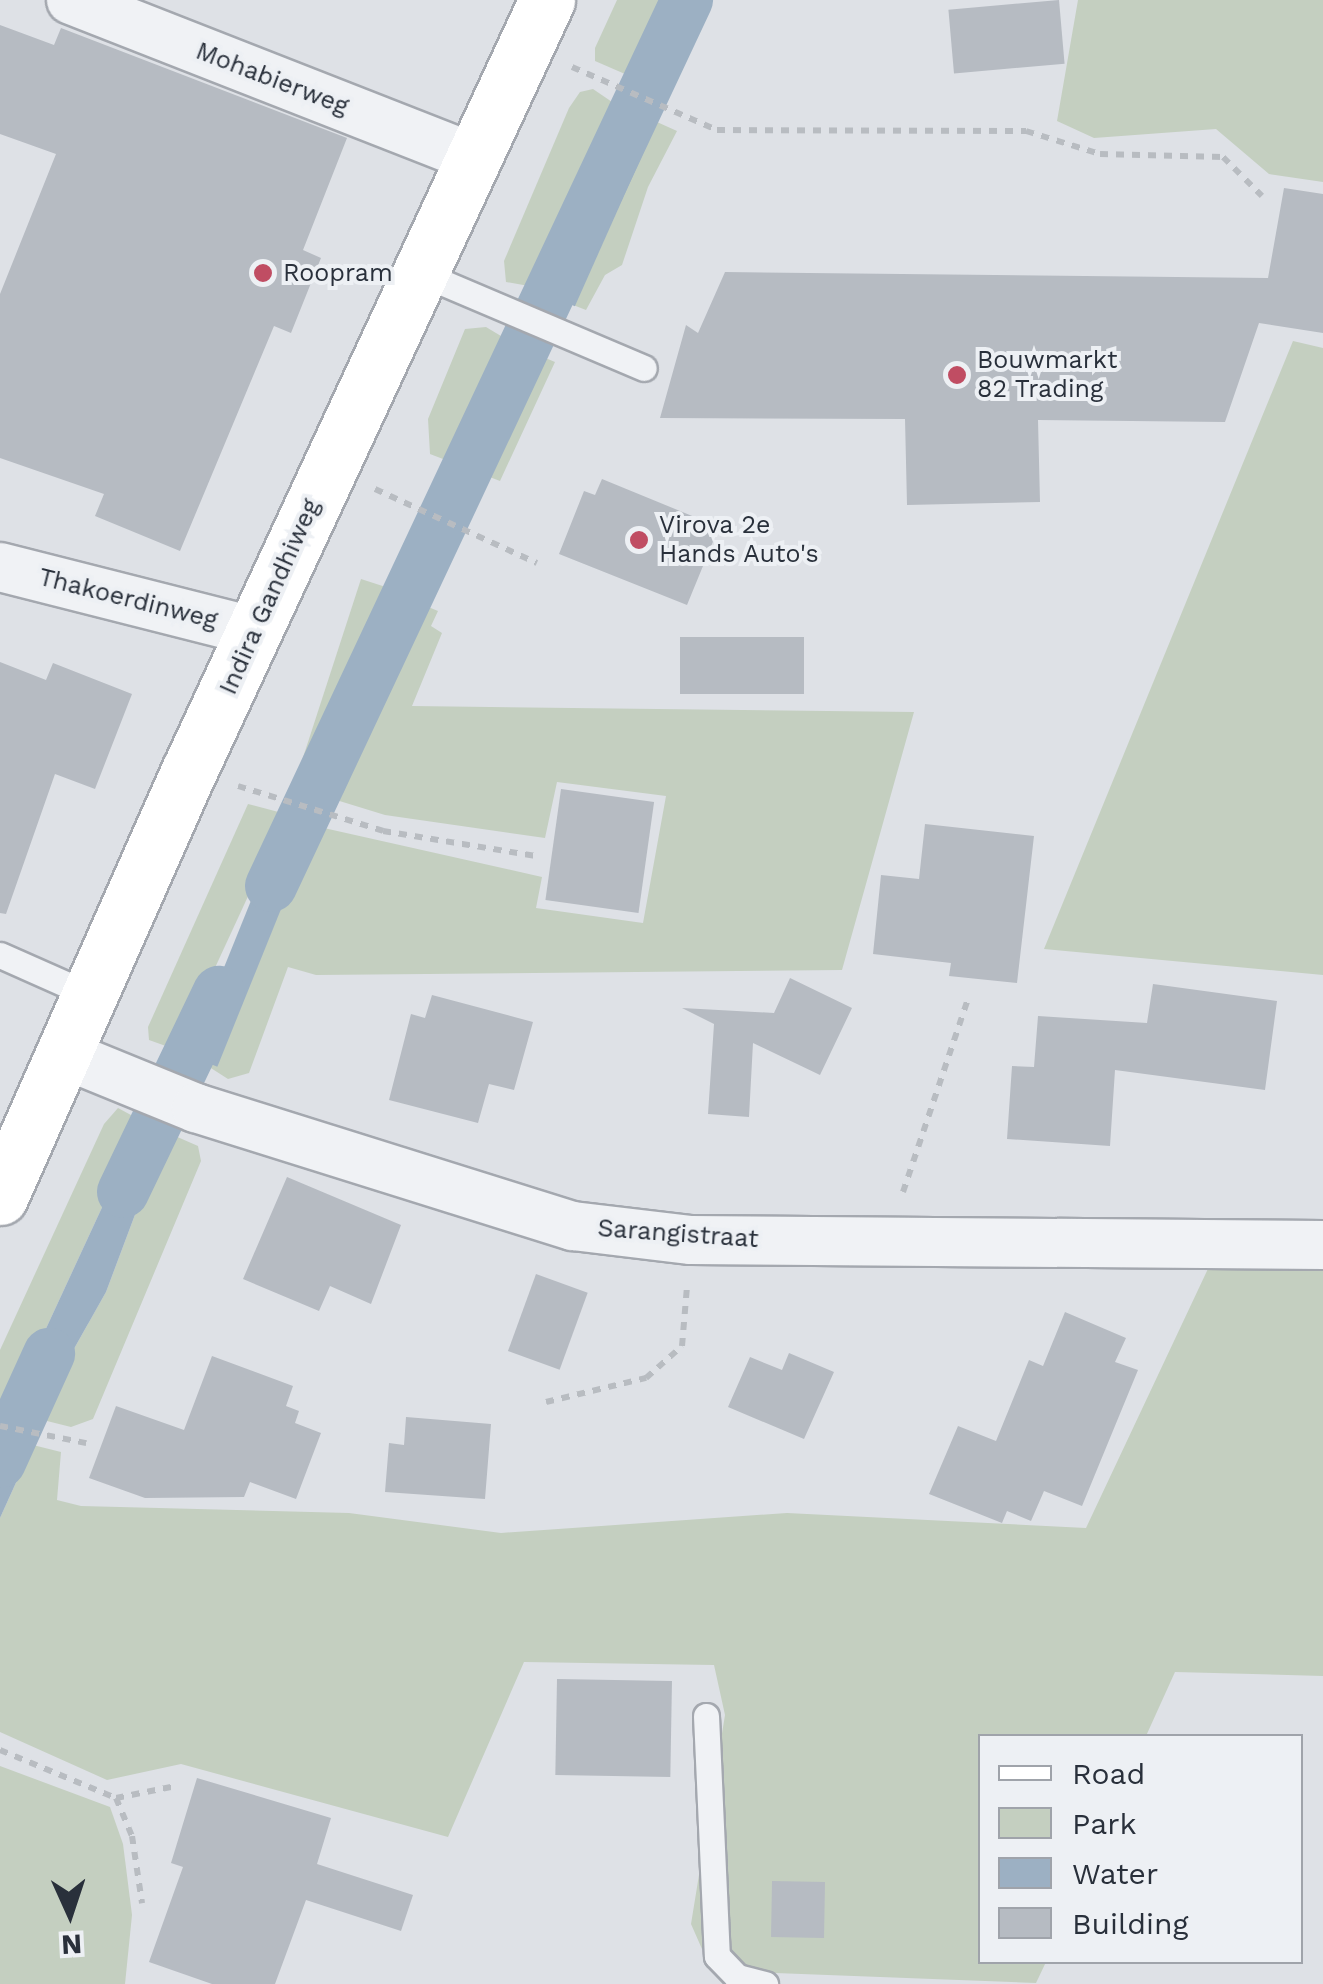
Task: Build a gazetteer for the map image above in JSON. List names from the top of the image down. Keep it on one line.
{"streets":{"main road":["Indira Gandhiweg"],"street":["Mohabierweg","Thakoerdinweg","Sarangistraat"]},"crossings":[["Mohabierweg","Indira Gandhiweg"],["Indira Gandhiweg","Thakoerdinweg"],["Indira Gandhiweg","Sarangistraat"]],"places":["Roopram","Bouwmarkt 82 Trading","Virova 2e Hands Auto's"],"legend":["Road","Park","Water","Building"],"north":"bottom"}
